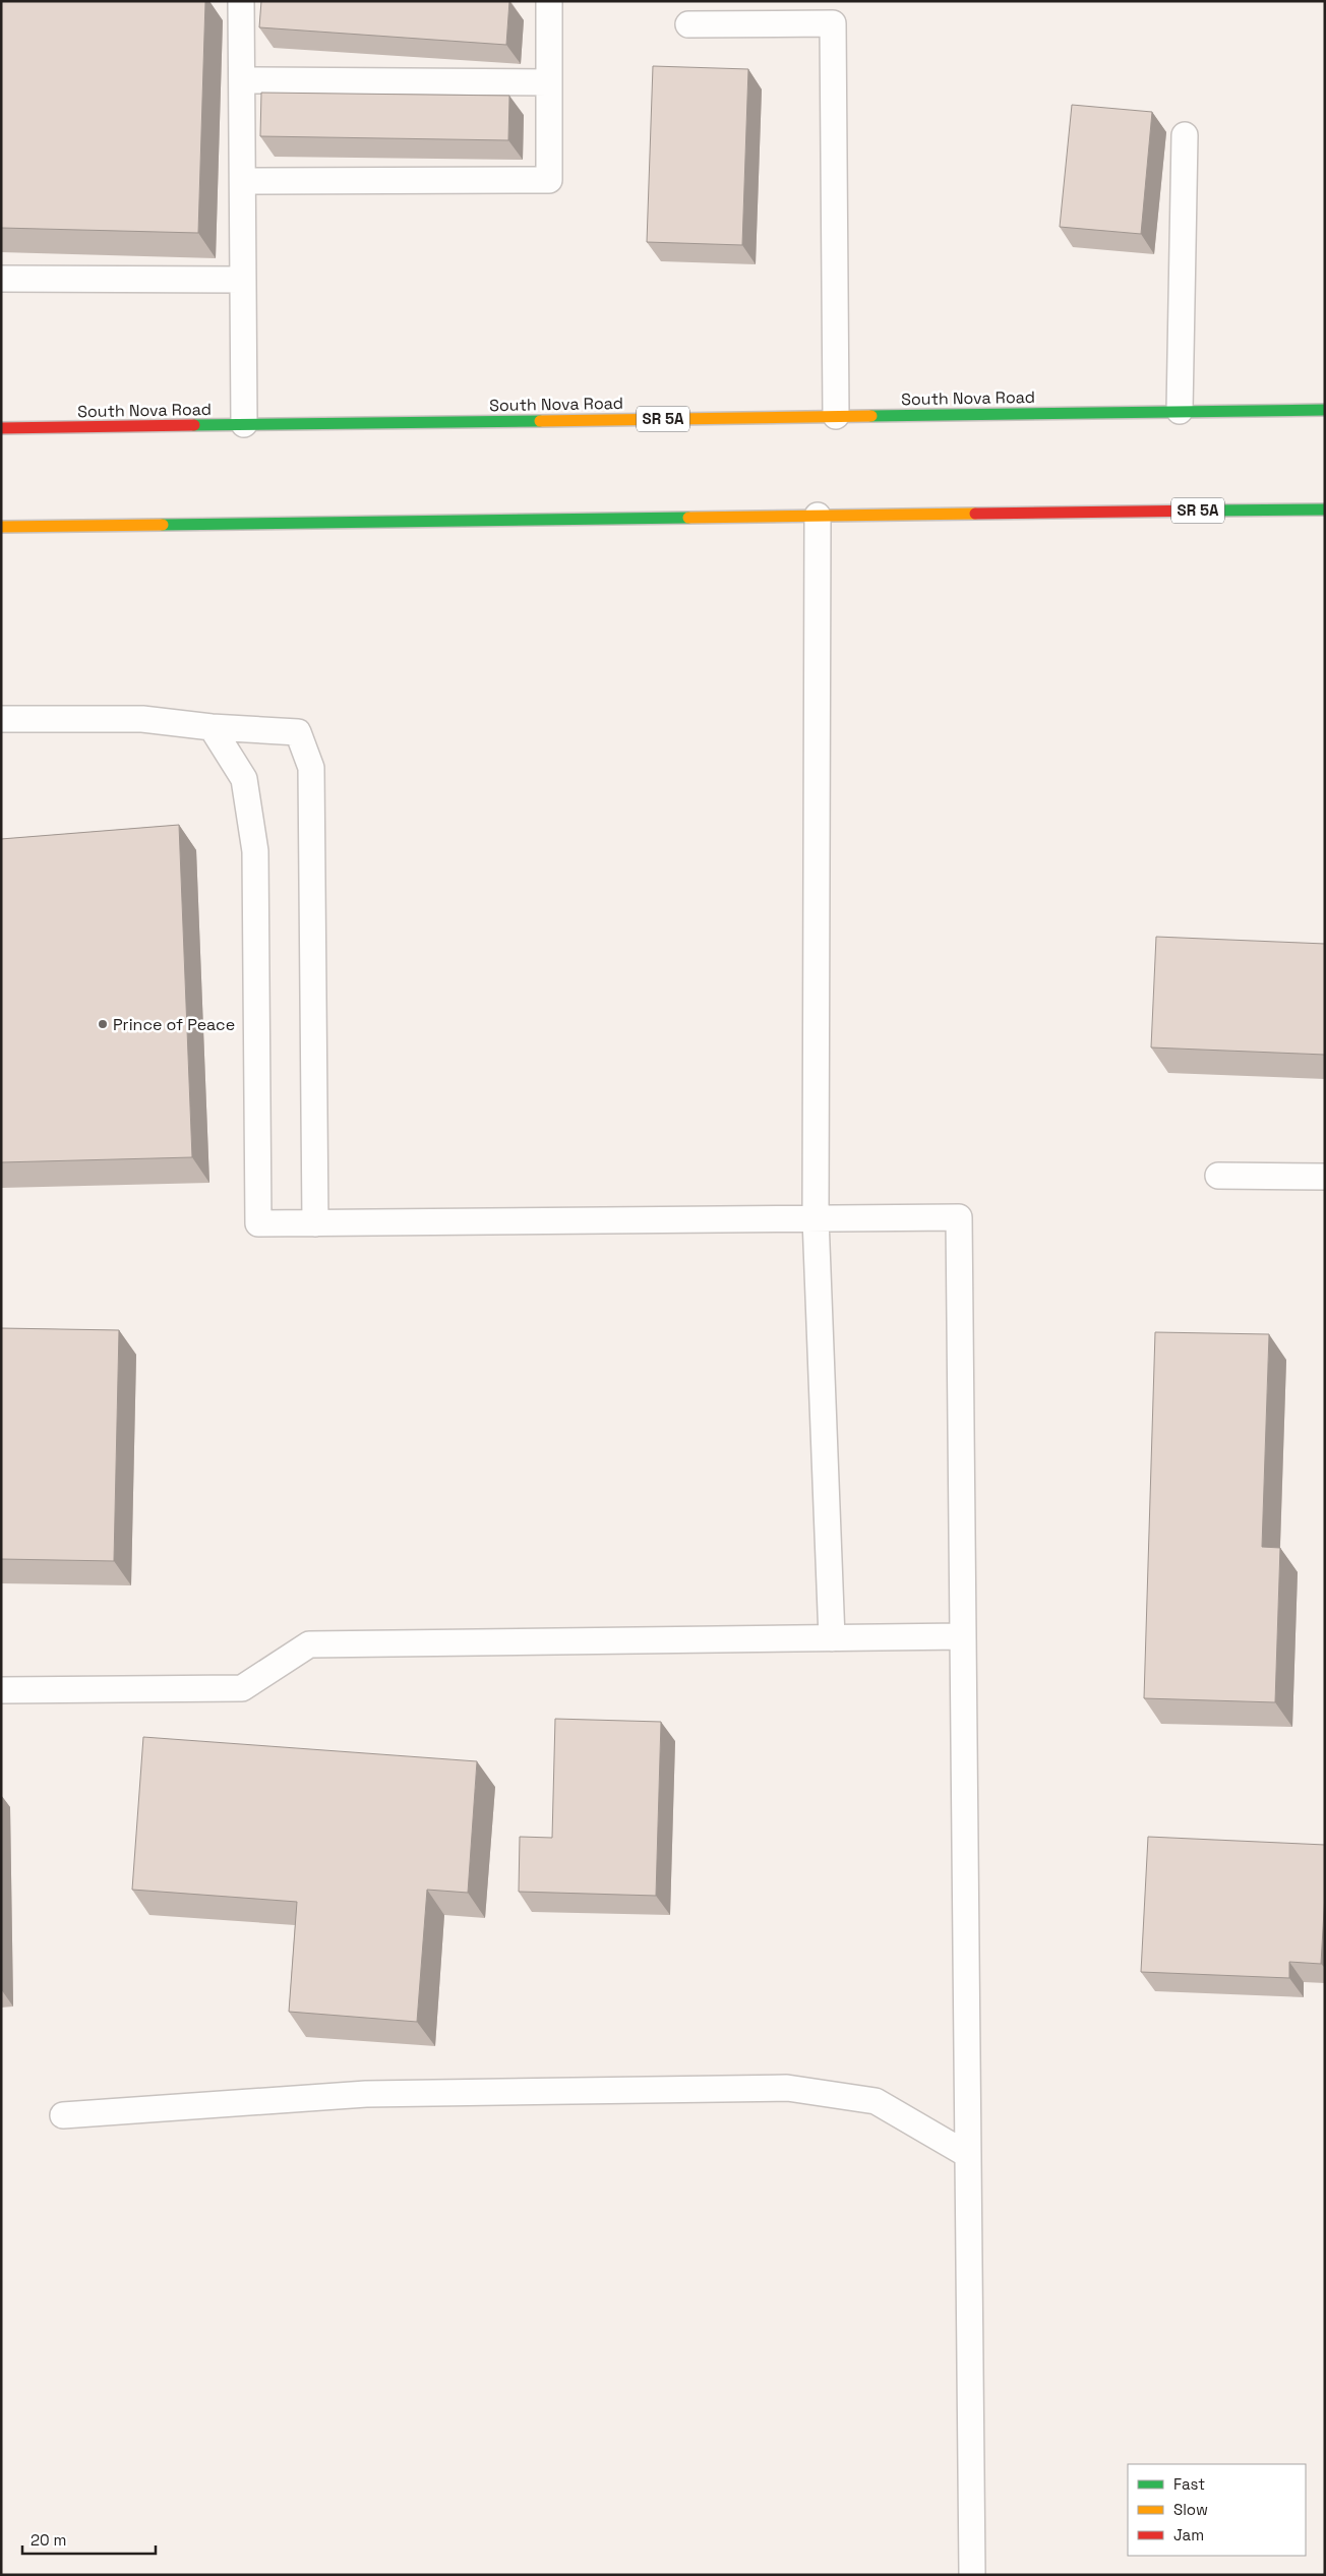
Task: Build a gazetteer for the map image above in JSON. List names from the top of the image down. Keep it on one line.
{"streets":{"main road":["South Nova Road","SR 5A"]},"places":["Prince of Peace"],"legend":["Fast","Slow","Jam"],"scale_bar":"20 m"}
